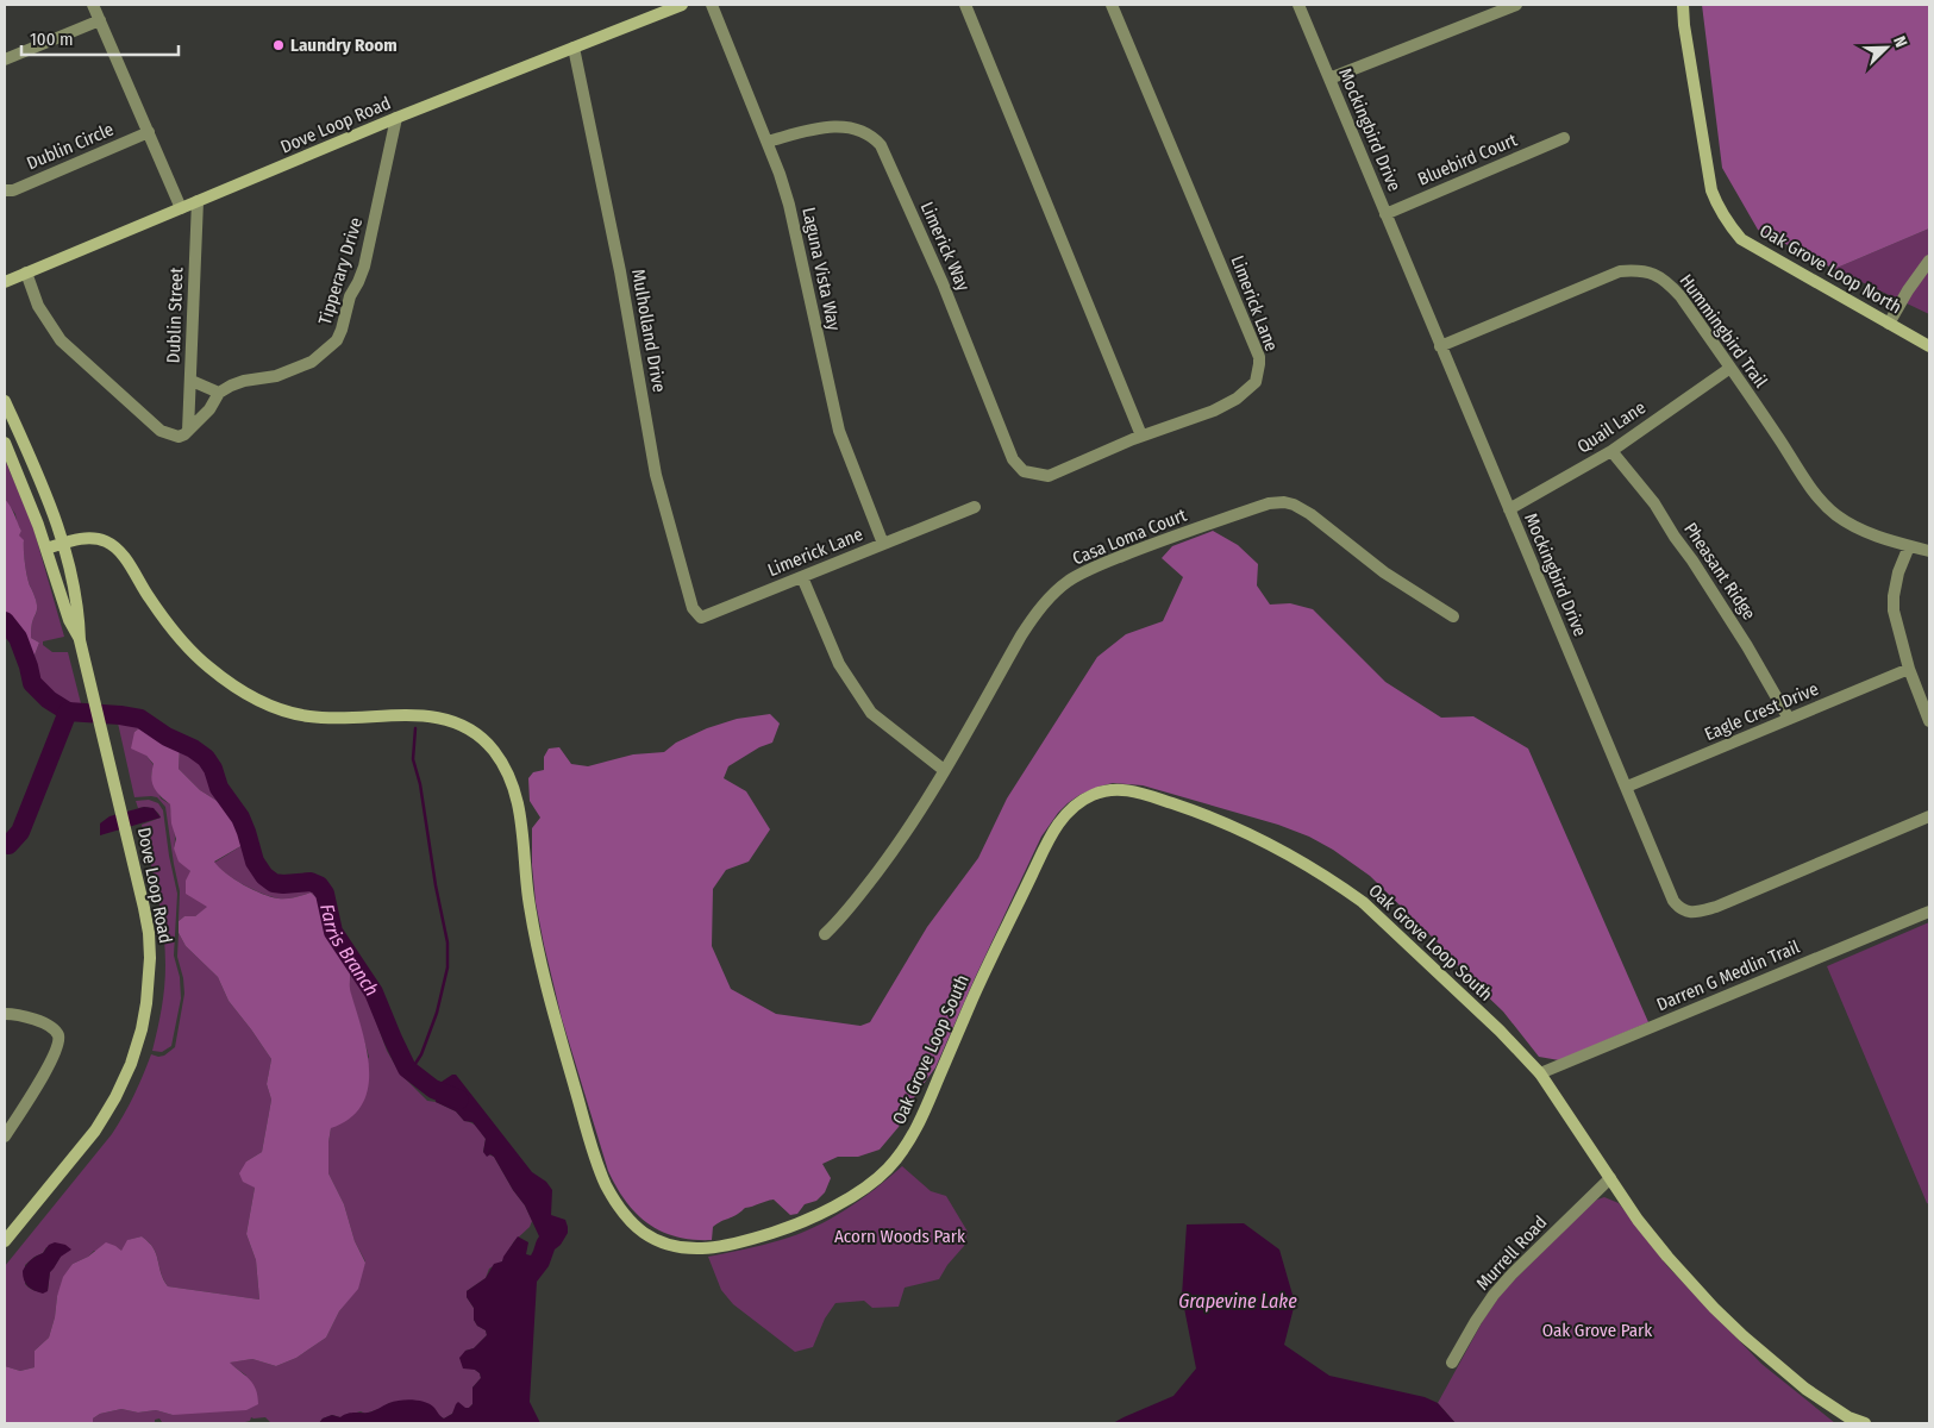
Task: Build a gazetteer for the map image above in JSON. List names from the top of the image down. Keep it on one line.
{"streets":{"street":["Dove Loop Road","Mockingbird Drive","Dublin Circle","Bluebird Court","Limerick Way","Laguna Vista Way","Oak Grove Loop North","Tipperary Drive","Limerick Lane","Dublin Street","Mulholland Drive","Hummingbird Trail","Quail Lane","Casa Loma Court","Pheasant Ridge","Eagle Crest Drive","Oak Grove Loop South","Darren G Medlin Trail","Murrell Road"]},"crossings":[["Dove Loop Road","Tipperary Drive"],["Dove Loop Road","Dublin Street"],["Dove Loop Road","Mulholland Drive"],["Dove Loop Road","Oak Grove Loop South"],["Mockingbird Drive","Bluebird Court"],["Mockingbird Drive","Hummingbird Trail"],["Mockingbird Drive","Quail Lane"],["Mockingbird Drive","Eagle Crest Drive"],["Limerick Way","Laguna Vista Way"],["Limerick Way","Limerick Lane"],["Laguna Vista Way","Limerick Lane"],["Limerick Lane","Mulholland Drive"],["Hummingbird Trail","Quail Lane"],["Quail Lane","Pheasant Ridge"],["Pheasant Ridge","Eagle Crest Drive"],["Oak Grove Loop South","Darren G Medlin Trail"],["Oak Grove Loop South","Murrell Road"]],"water":["Farris Branch","Grapevine Lake"],"parks":["Acorn Woods Park","Oak Grove Park"],"places":["Laundry Room"],"scale_bar":"100 m","north":"top right"}
